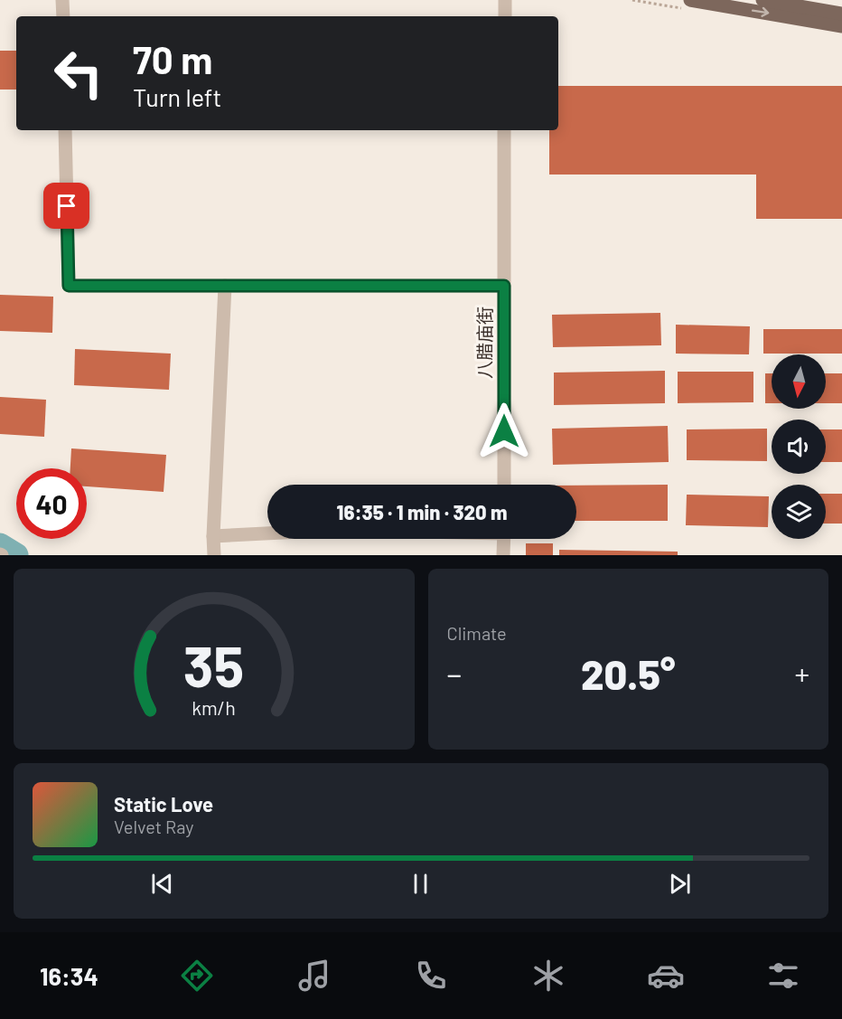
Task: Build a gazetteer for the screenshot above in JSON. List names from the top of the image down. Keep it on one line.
{"streets":{"street":["八腊庙街"]},"north":"bottom","page":{"turn":["70 m","Turn left"],"limit":"40","trip":"16:35 · 1 min · 320 m","tile":"Climate","heat":["−","20.5°","+"],"song":["Static Love","Velvet Ray"],"tabs":"16:34","gauge":["35","km/h"]}}
